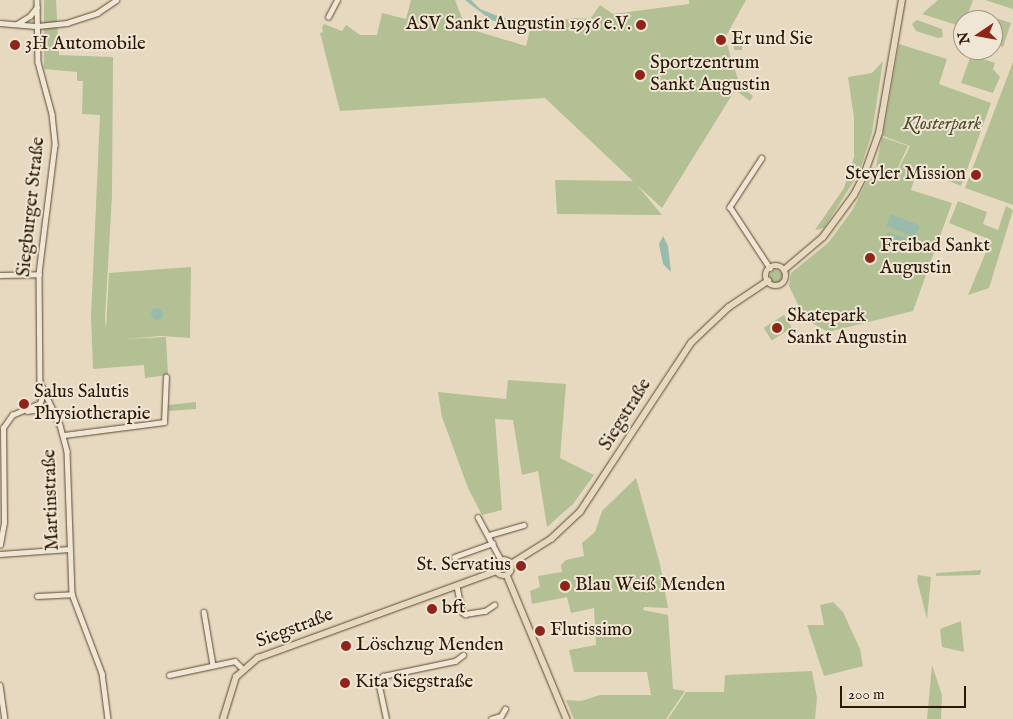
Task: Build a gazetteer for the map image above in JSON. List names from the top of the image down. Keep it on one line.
{"streets":{"main road":["Siegstraße"],"street":["Siegburger Straße","Martinstraße"]},"crossings":[["Siegburger Straße","Martinstraße"]],"parks":["Klosterpark"],"places":["ASV Sankt Augustin 1956 e.V.","Er und Sie","3H Automobile","Sportzentrum Sankt Augustin","Steyler Mission","Freibad Sankt Augustin","Skatepark Sankt Augustin","Salus Salutis Physiotherapie","St. Servatius","Blau Weiß Menden","bft","Flutissimo","Löschzug Menden","Kita Siegstraße"],"scale_bar":"200 m","north":"left"}
